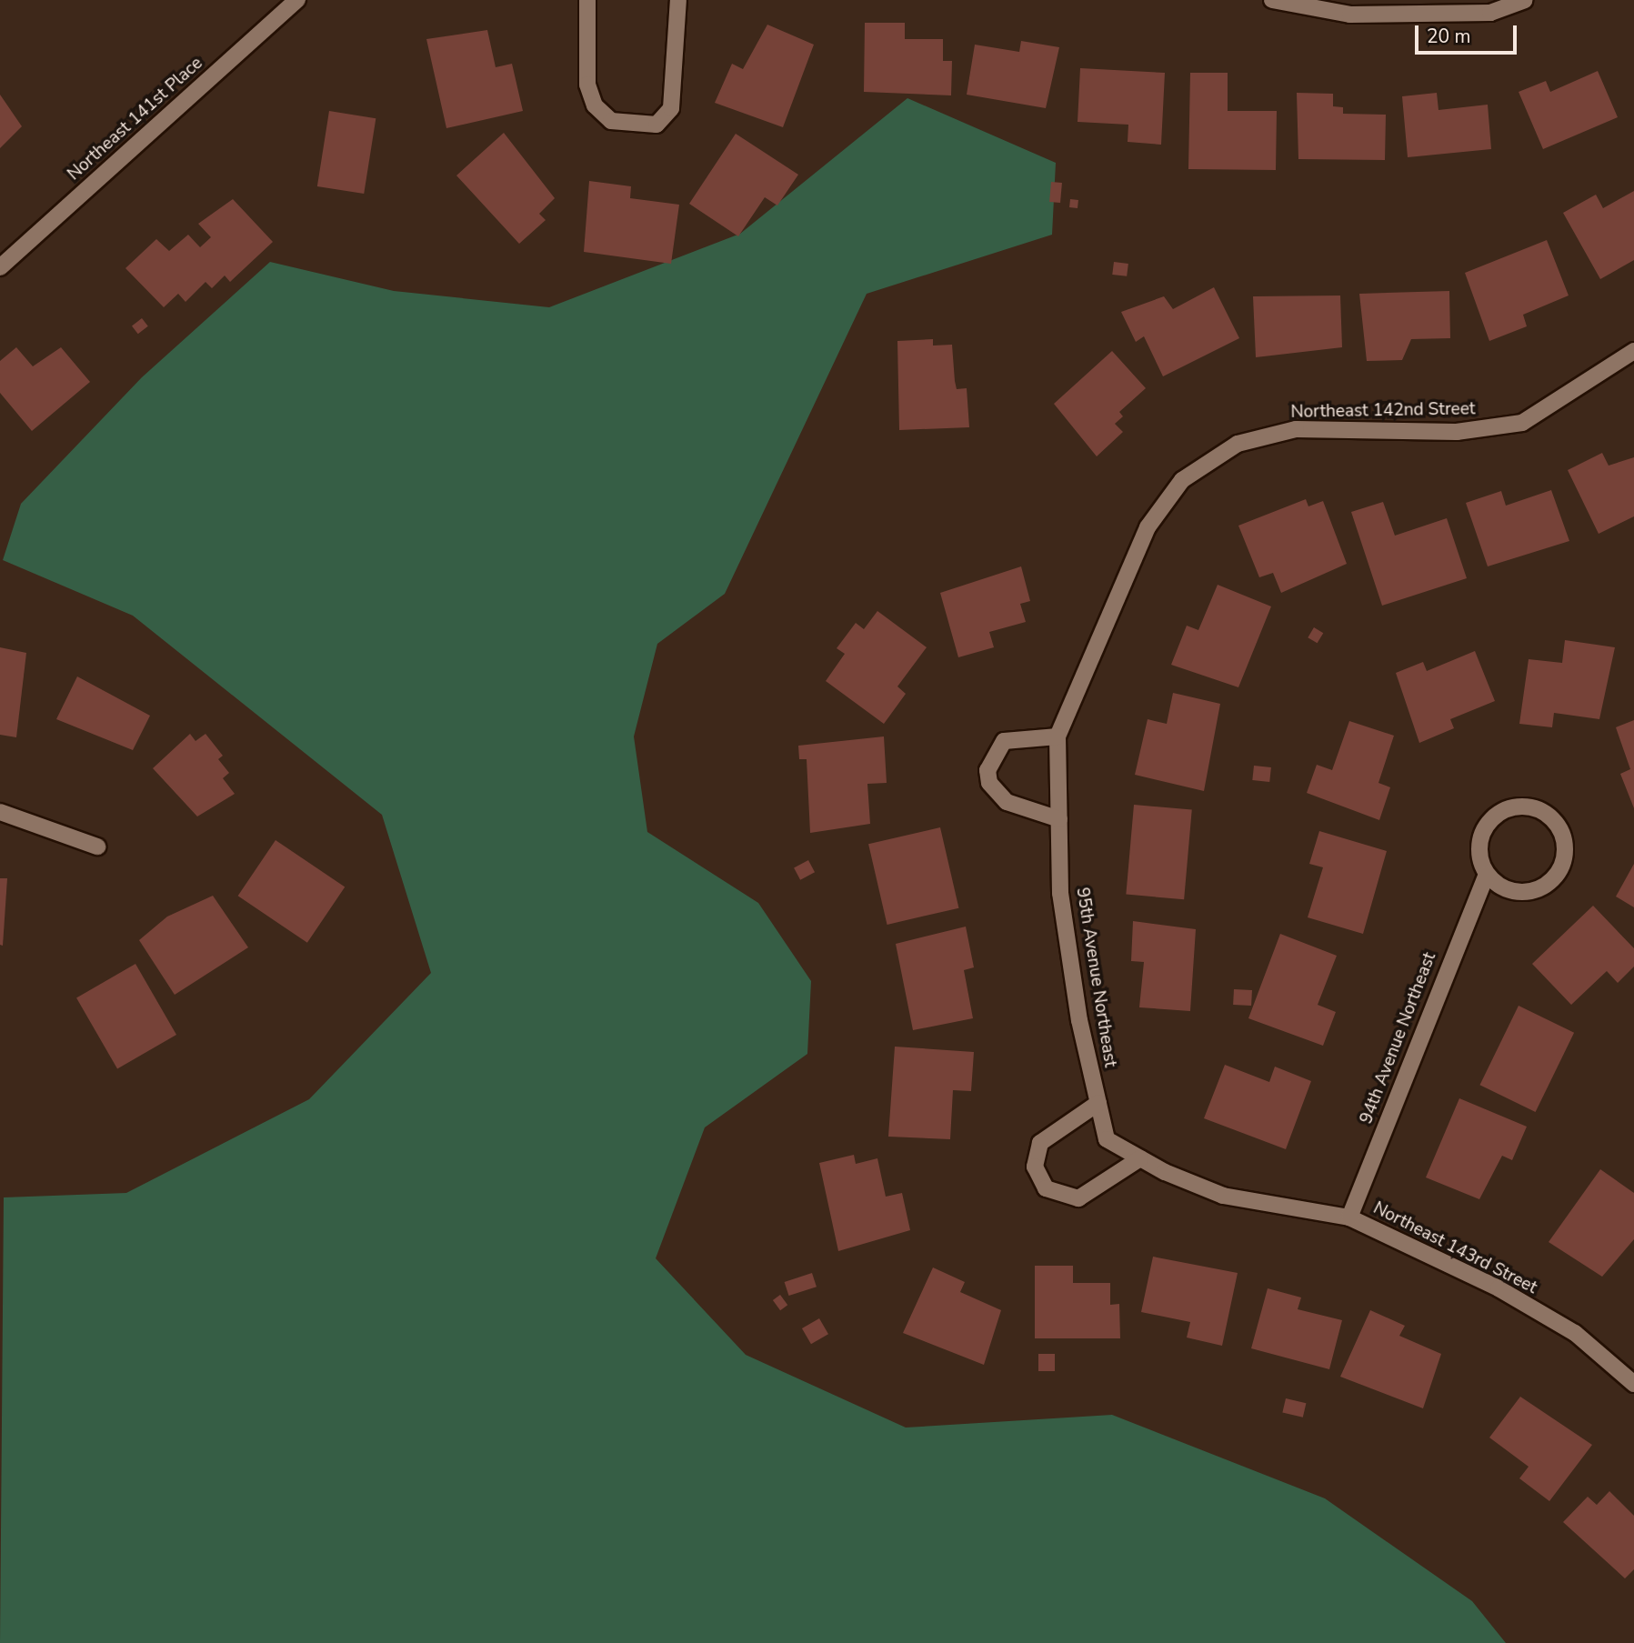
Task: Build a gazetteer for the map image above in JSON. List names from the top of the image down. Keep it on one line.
{"streets":{"street":["Northeast 141st Place","Northeast 142nd Street","95th Avenue Northeast","94th Avenue Northeast","Northeast 143rd Street"]},"crossings":[["Northeast 142nd Street","95th Avenue Northeast"],["95th Avenue Northeast","94th Avenue Northeast"],["95th Avenue Northeast","Northeast 143rd Street"],["94th Avenue Northeast","Northeast 143rd Street"]],"scale_bar":"20 m"}
